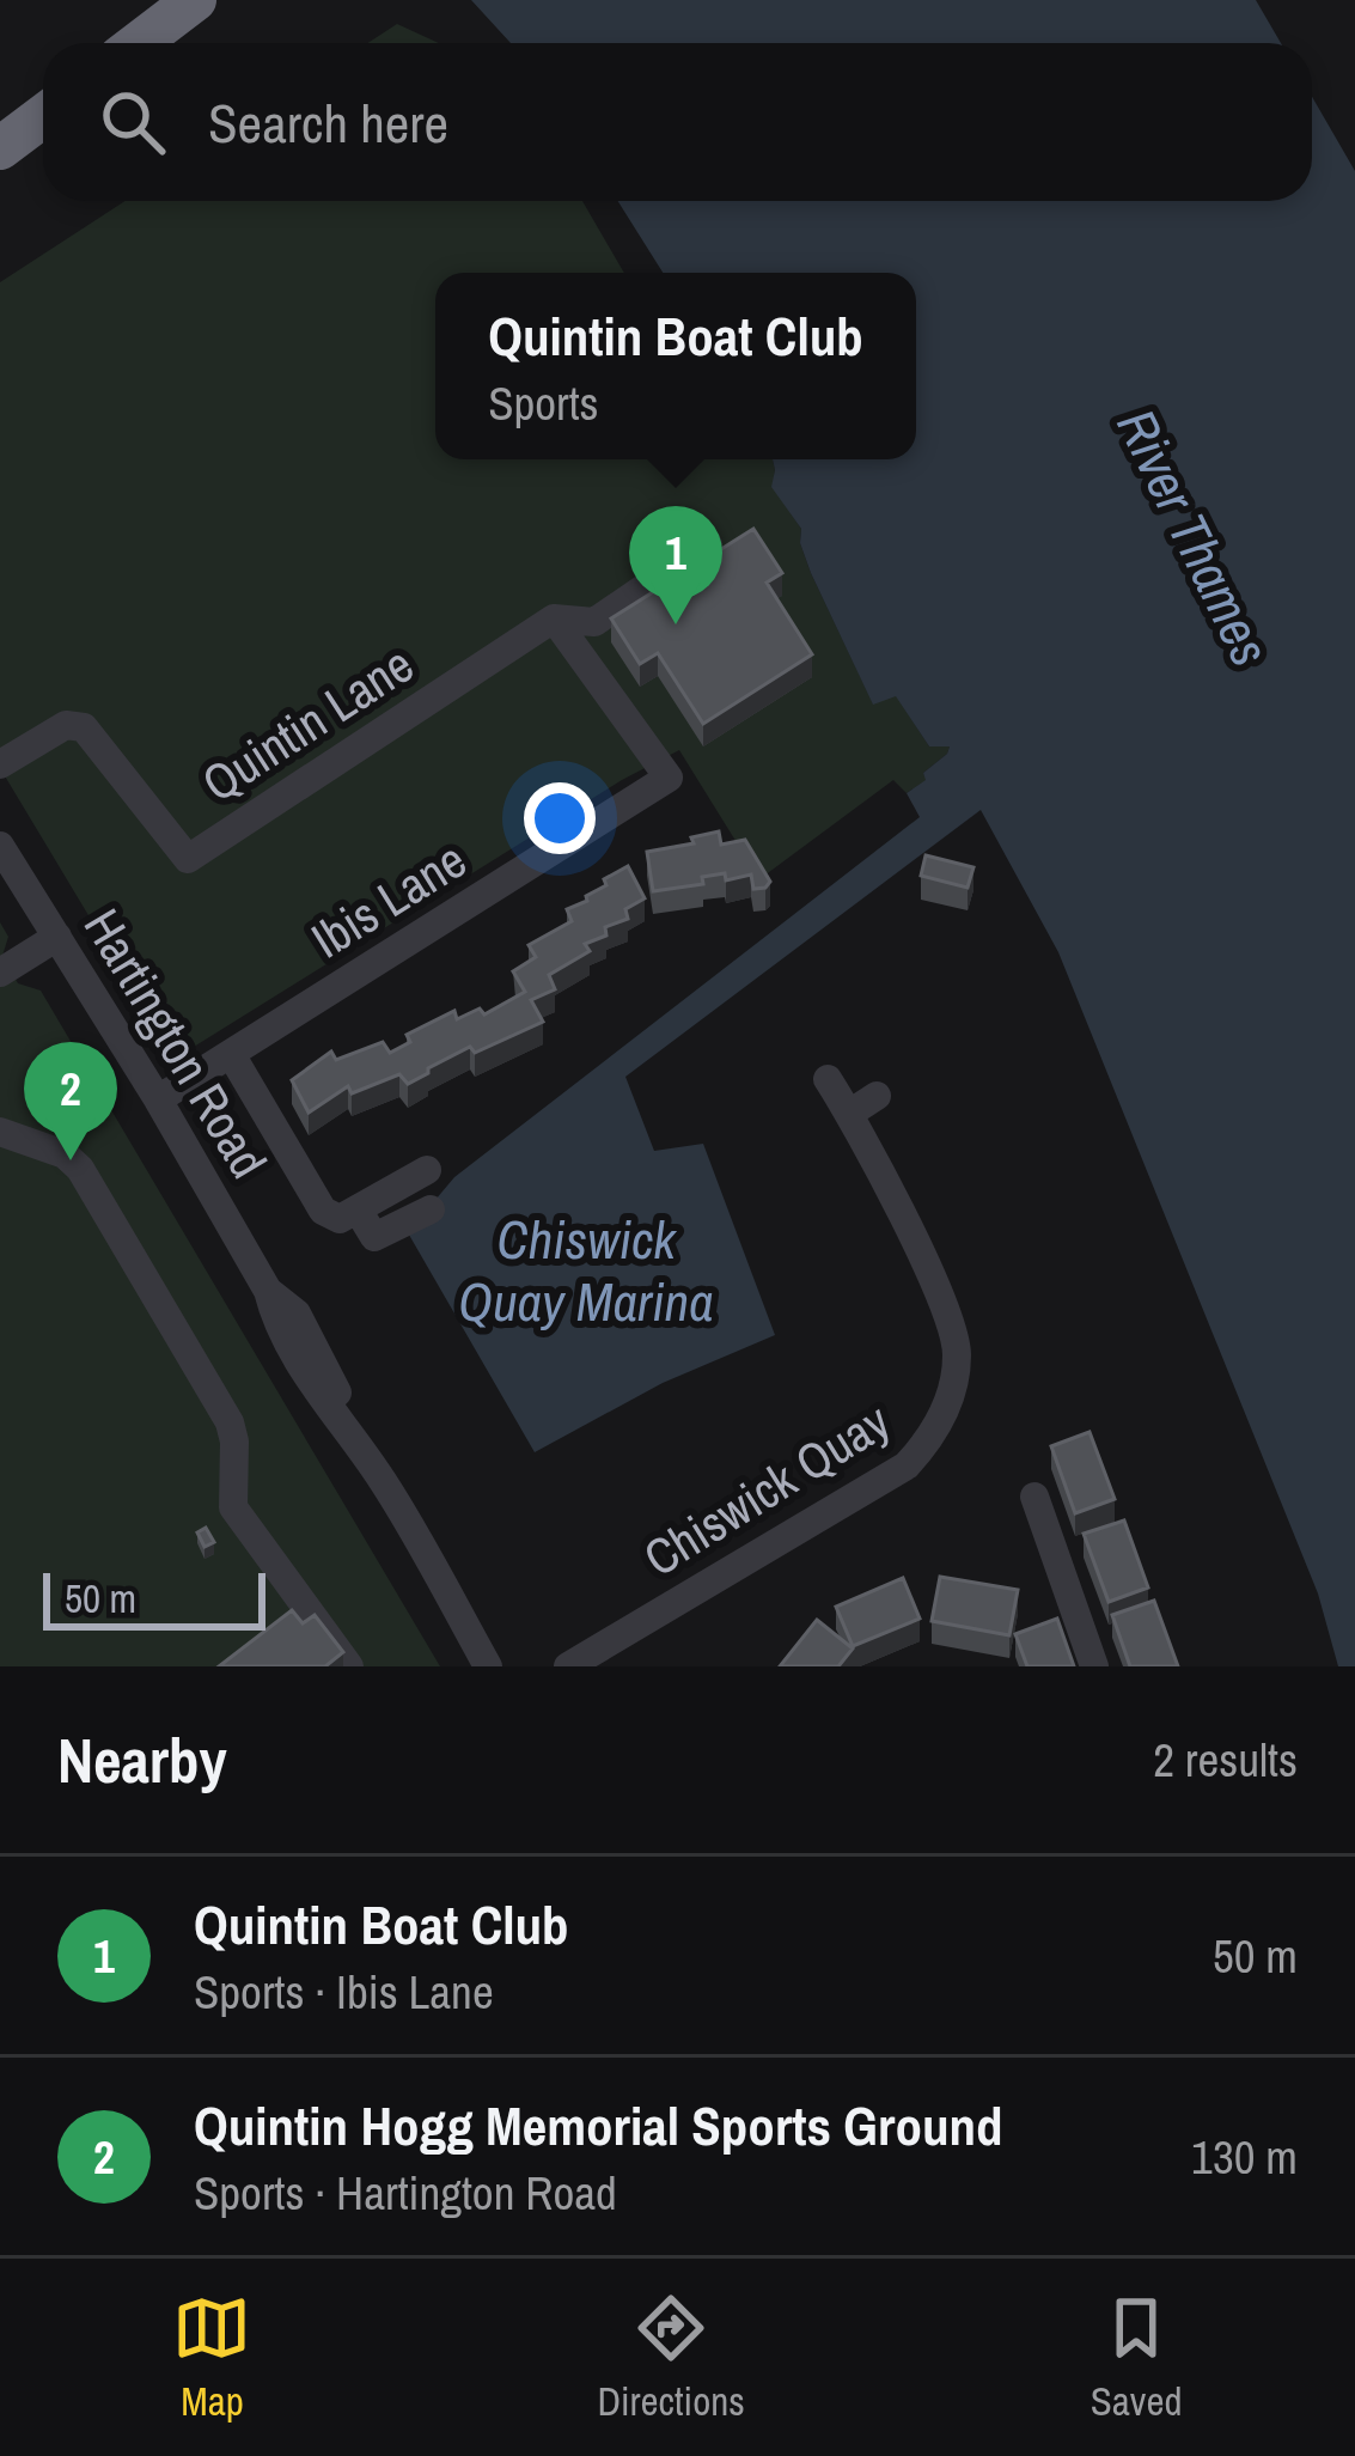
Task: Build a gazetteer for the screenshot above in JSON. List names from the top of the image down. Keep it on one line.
{"streets":{"street":["Quintin Lane","Ibis Lane","Hartington Road","Chiswick Quay"]},"crossings":[["Quintin Lane","Ibis Lane"],["Ibis Lane","Hartington Road"]],"water":["River Thames","Chiswick Quay Marina"],"scale_bar":"50 m","page":{"search":"Search here","popup":["Quintin Boat Club","Sports"],"pins":["1","2"],"scale":"50 m","heading":["Nearby","2 results"],"list":[{"mark":"1","name":"Quintin Boat Club","note":"Sports · Ibis Lane","value":"50 m"},{"mark":"2","name":"Quintin Hogg Memorial Sports Ground","note":"Sports · Hartington Road","value":"130 m"}],"nav":["Map","Directions","Saved"]}}
